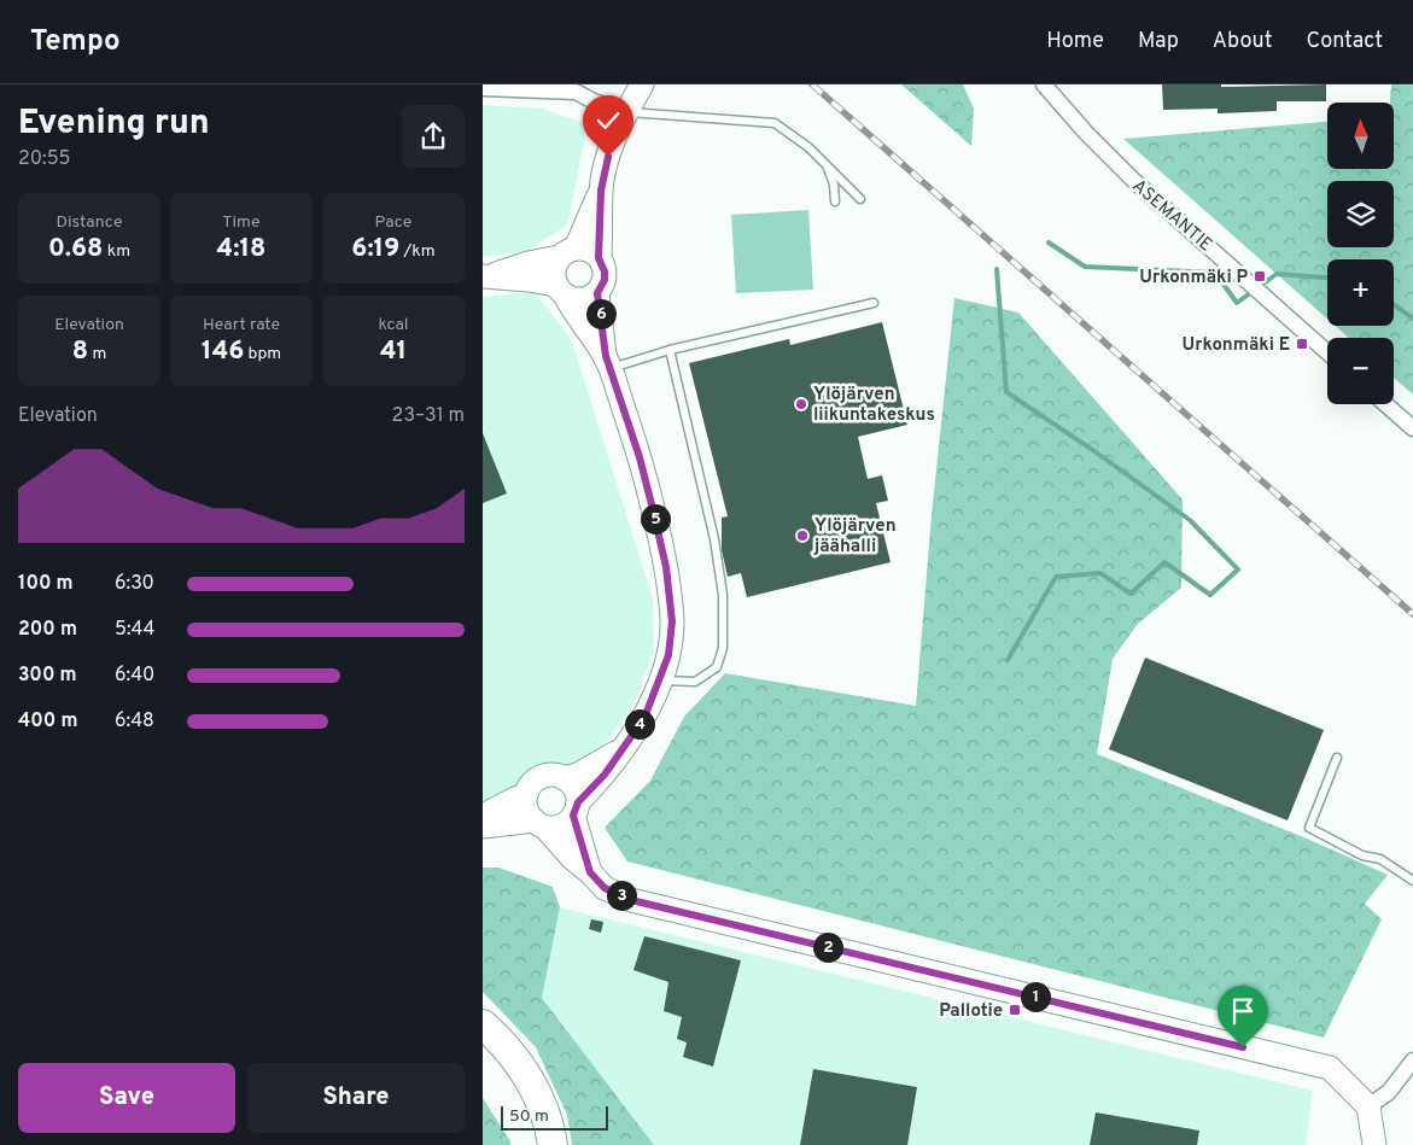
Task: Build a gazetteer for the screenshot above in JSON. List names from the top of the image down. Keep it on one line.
{"streets":{"street":["ASEMANTIE"]},"places":{"transit":["Urkonmäki P","Urkonmäki E","Pallotie"],"other":["Ylöjärven liikuntakeskus","Ylöjärven jäähalli"]},"scale_bar":"50 m","north":"top","page":{"header":"Tempo","nav":["Home","Map","About","Contact"],"heading":["Evening run","20:55"],"map_buttons":["+","−"],"stats":[["Distance","0.68 km"],["Time","4:18"],["Pace","6:19 /km"],["Elevation","8 m"],["Heart rate","146 bpm"],["kcal","41"]],"pins":["6","5","4","3","2","1"],"chart":["Elevation","23–31 m"],"list":[{"name":"100 m","note":"6:30"},{"name":"200 m","note":"5:44"},{"name":"300 m","note":"6:40"},{"name":"400 m","note":"6:48"}],"buttons":["Save","Share"],"scale":"50 m"}}
